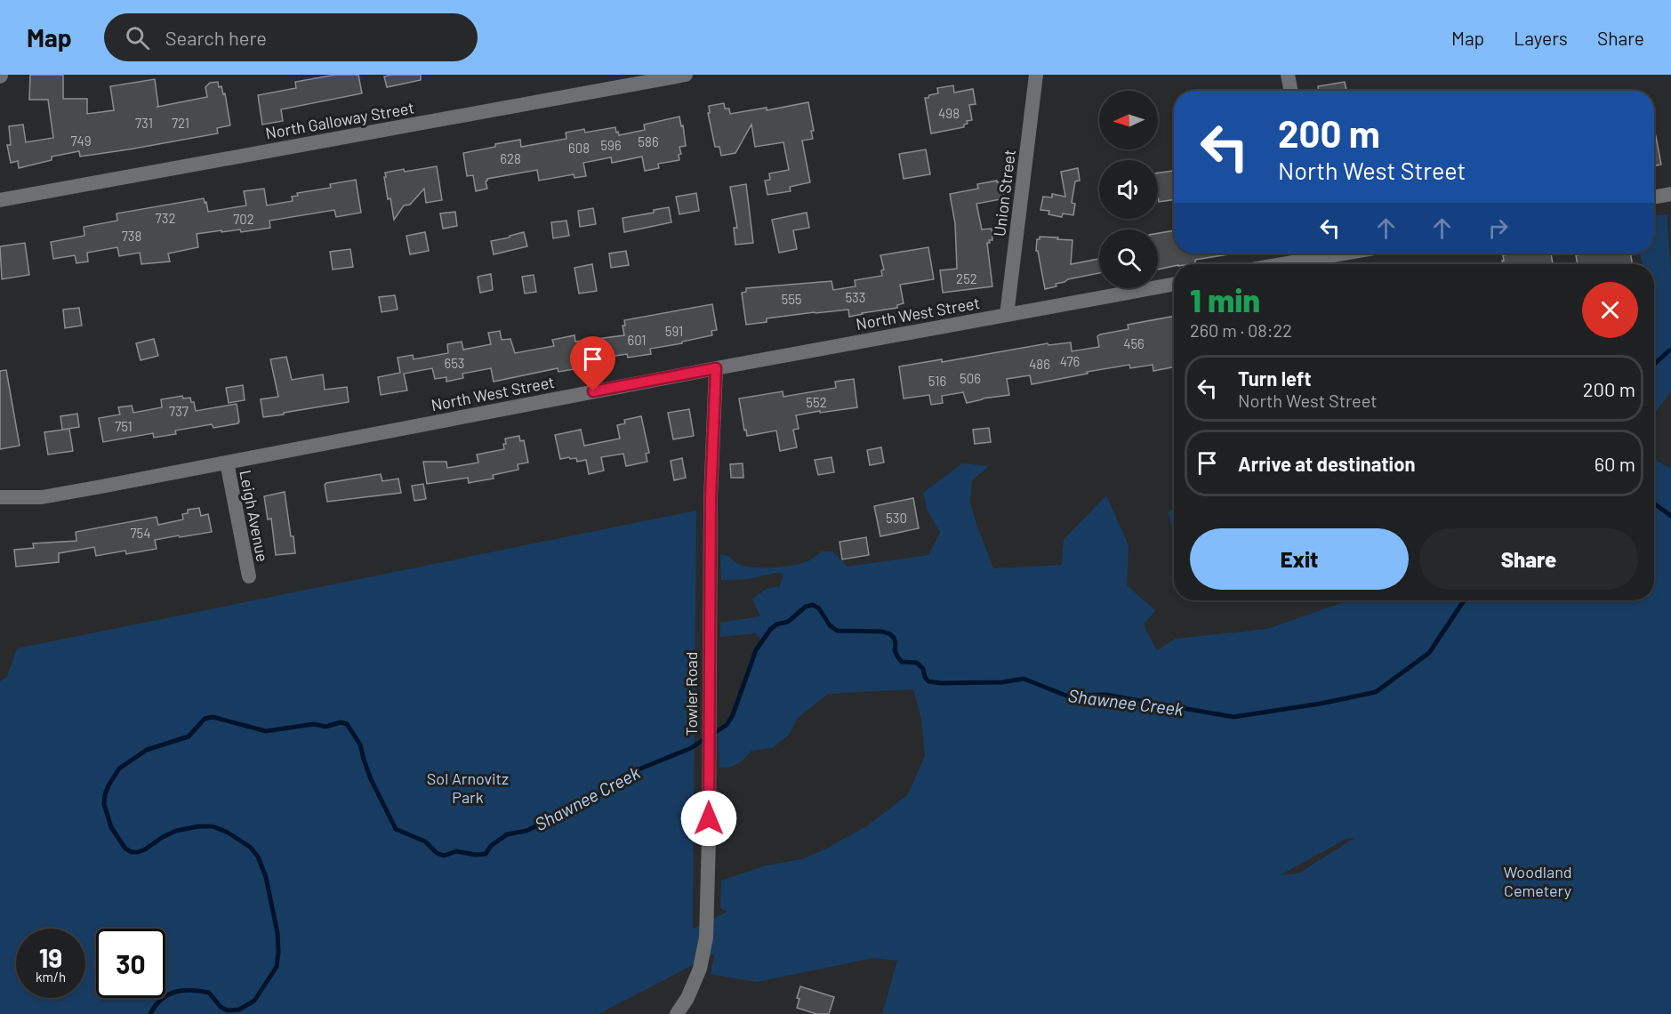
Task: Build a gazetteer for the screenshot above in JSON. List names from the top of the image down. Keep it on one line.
{"streets":{"street":["North Galloway Street","Union Street","North West Street","Leigh Avenue","Towler Road"]},"crossings":[["Union Street","North West Street"],["North West Street","Leigh Avenue"],["North West Street","Towler Road"]],"water":["Shawnee Creek"],"parks":["Sol Arnovitz Park","Woodland Cemetery"],"house_numbers":["498","731","721","749","586","596","608","628","732","702","738","252","533","555","591","601","456","476","653","486","506","516","552","737","751","530","754"],"north":"left","page":{"header":"Map","search":"Search here","nav":["Map","Layers","Share"],"turn":["200 m","North West Street"],"heading":["1 min","260 m · 08:22"],"list":[{"name":"Turn left","note":"North West Street","value":"200 m"},{"name":"Arrive at destination","value":"60 m"}],"buttons":["Exit","Share"],"speed":"19 km/h","limit":"30"}}
